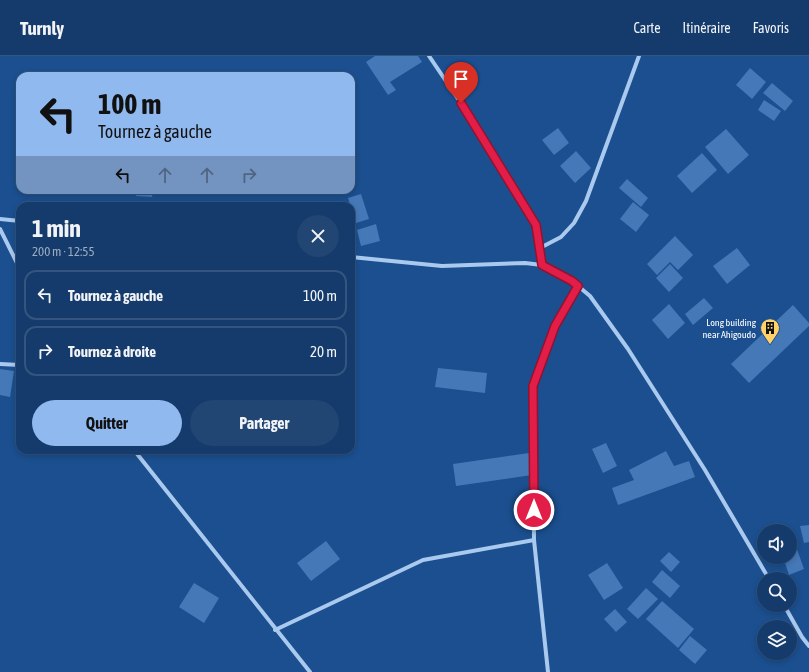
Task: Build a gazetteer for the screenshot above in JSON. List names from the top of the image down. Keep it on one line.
{"places":{"building":["Long building near Ahigoudo"]},"page":{"header":"Turnly","nav":["Carte","Itinéraire","Favoris"],"turn":["100 m","Tournez à gauche"],"heading":["1 min","200 m · 12:55"],"list":[{"name":"Tournez à gauche","value":"100 m"},{"name":"Tournez à droite","value":"20 m"}],"buttons":["Quitter","Partager"]}}
